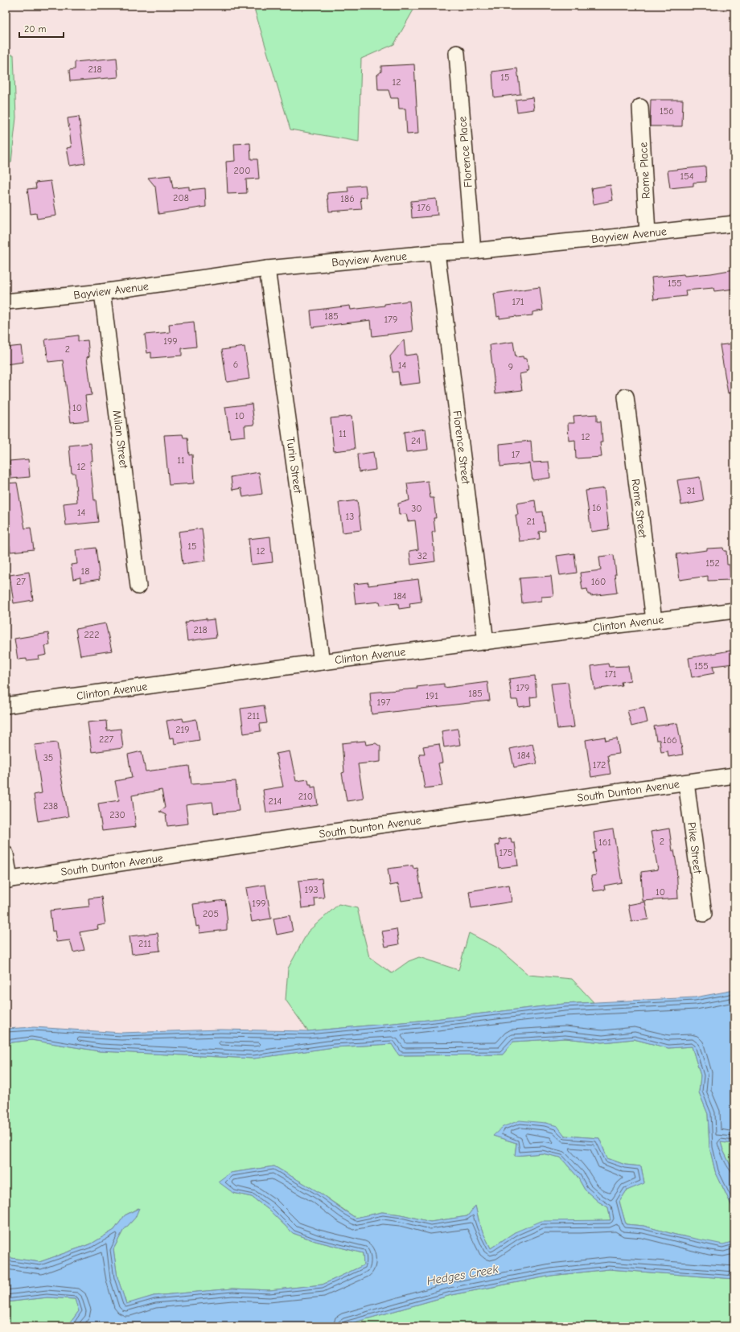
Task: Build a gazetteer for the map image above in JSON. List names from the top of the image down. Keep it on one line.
{"streets":{"street":["Florence Place","Rome Place","Bayview Avenue","Milan Street","Florence Street","Turin Street","Rome Street","Clinton Avenue","South Dunton Avenue","Pike Street"]},"crossings":[["Florence Place","Bayview Avenue"],["Rome Place","Bayview Avenue"],["Bayview Avenue","Milan Street"],["Bayview Avenue","Florence Street"],["Bayview Avenue","Turin Street"],["Florence Street","Clinton Avenue"],["Turin Street","Clinton Avenue"],["Rome Street","Clinton Avenue"],["South Dunton Avenue","Pike Street"]],"water":["Hedges Creek"],"house_numbers":["218","15","12","156","200","154","208","186","176","155","171","185","179","199","2","6","14","9","10","10","11","12","24","17","11","12","31","16","30","14","13","21","15","12","32","152","18","27","160","184","218","222","155","171","179","185","191","197","211","219","227","166","184","35","172","210","214","238","230","2","161","175","193","10","199","205","211"],"scale_bar":"20 m"}
